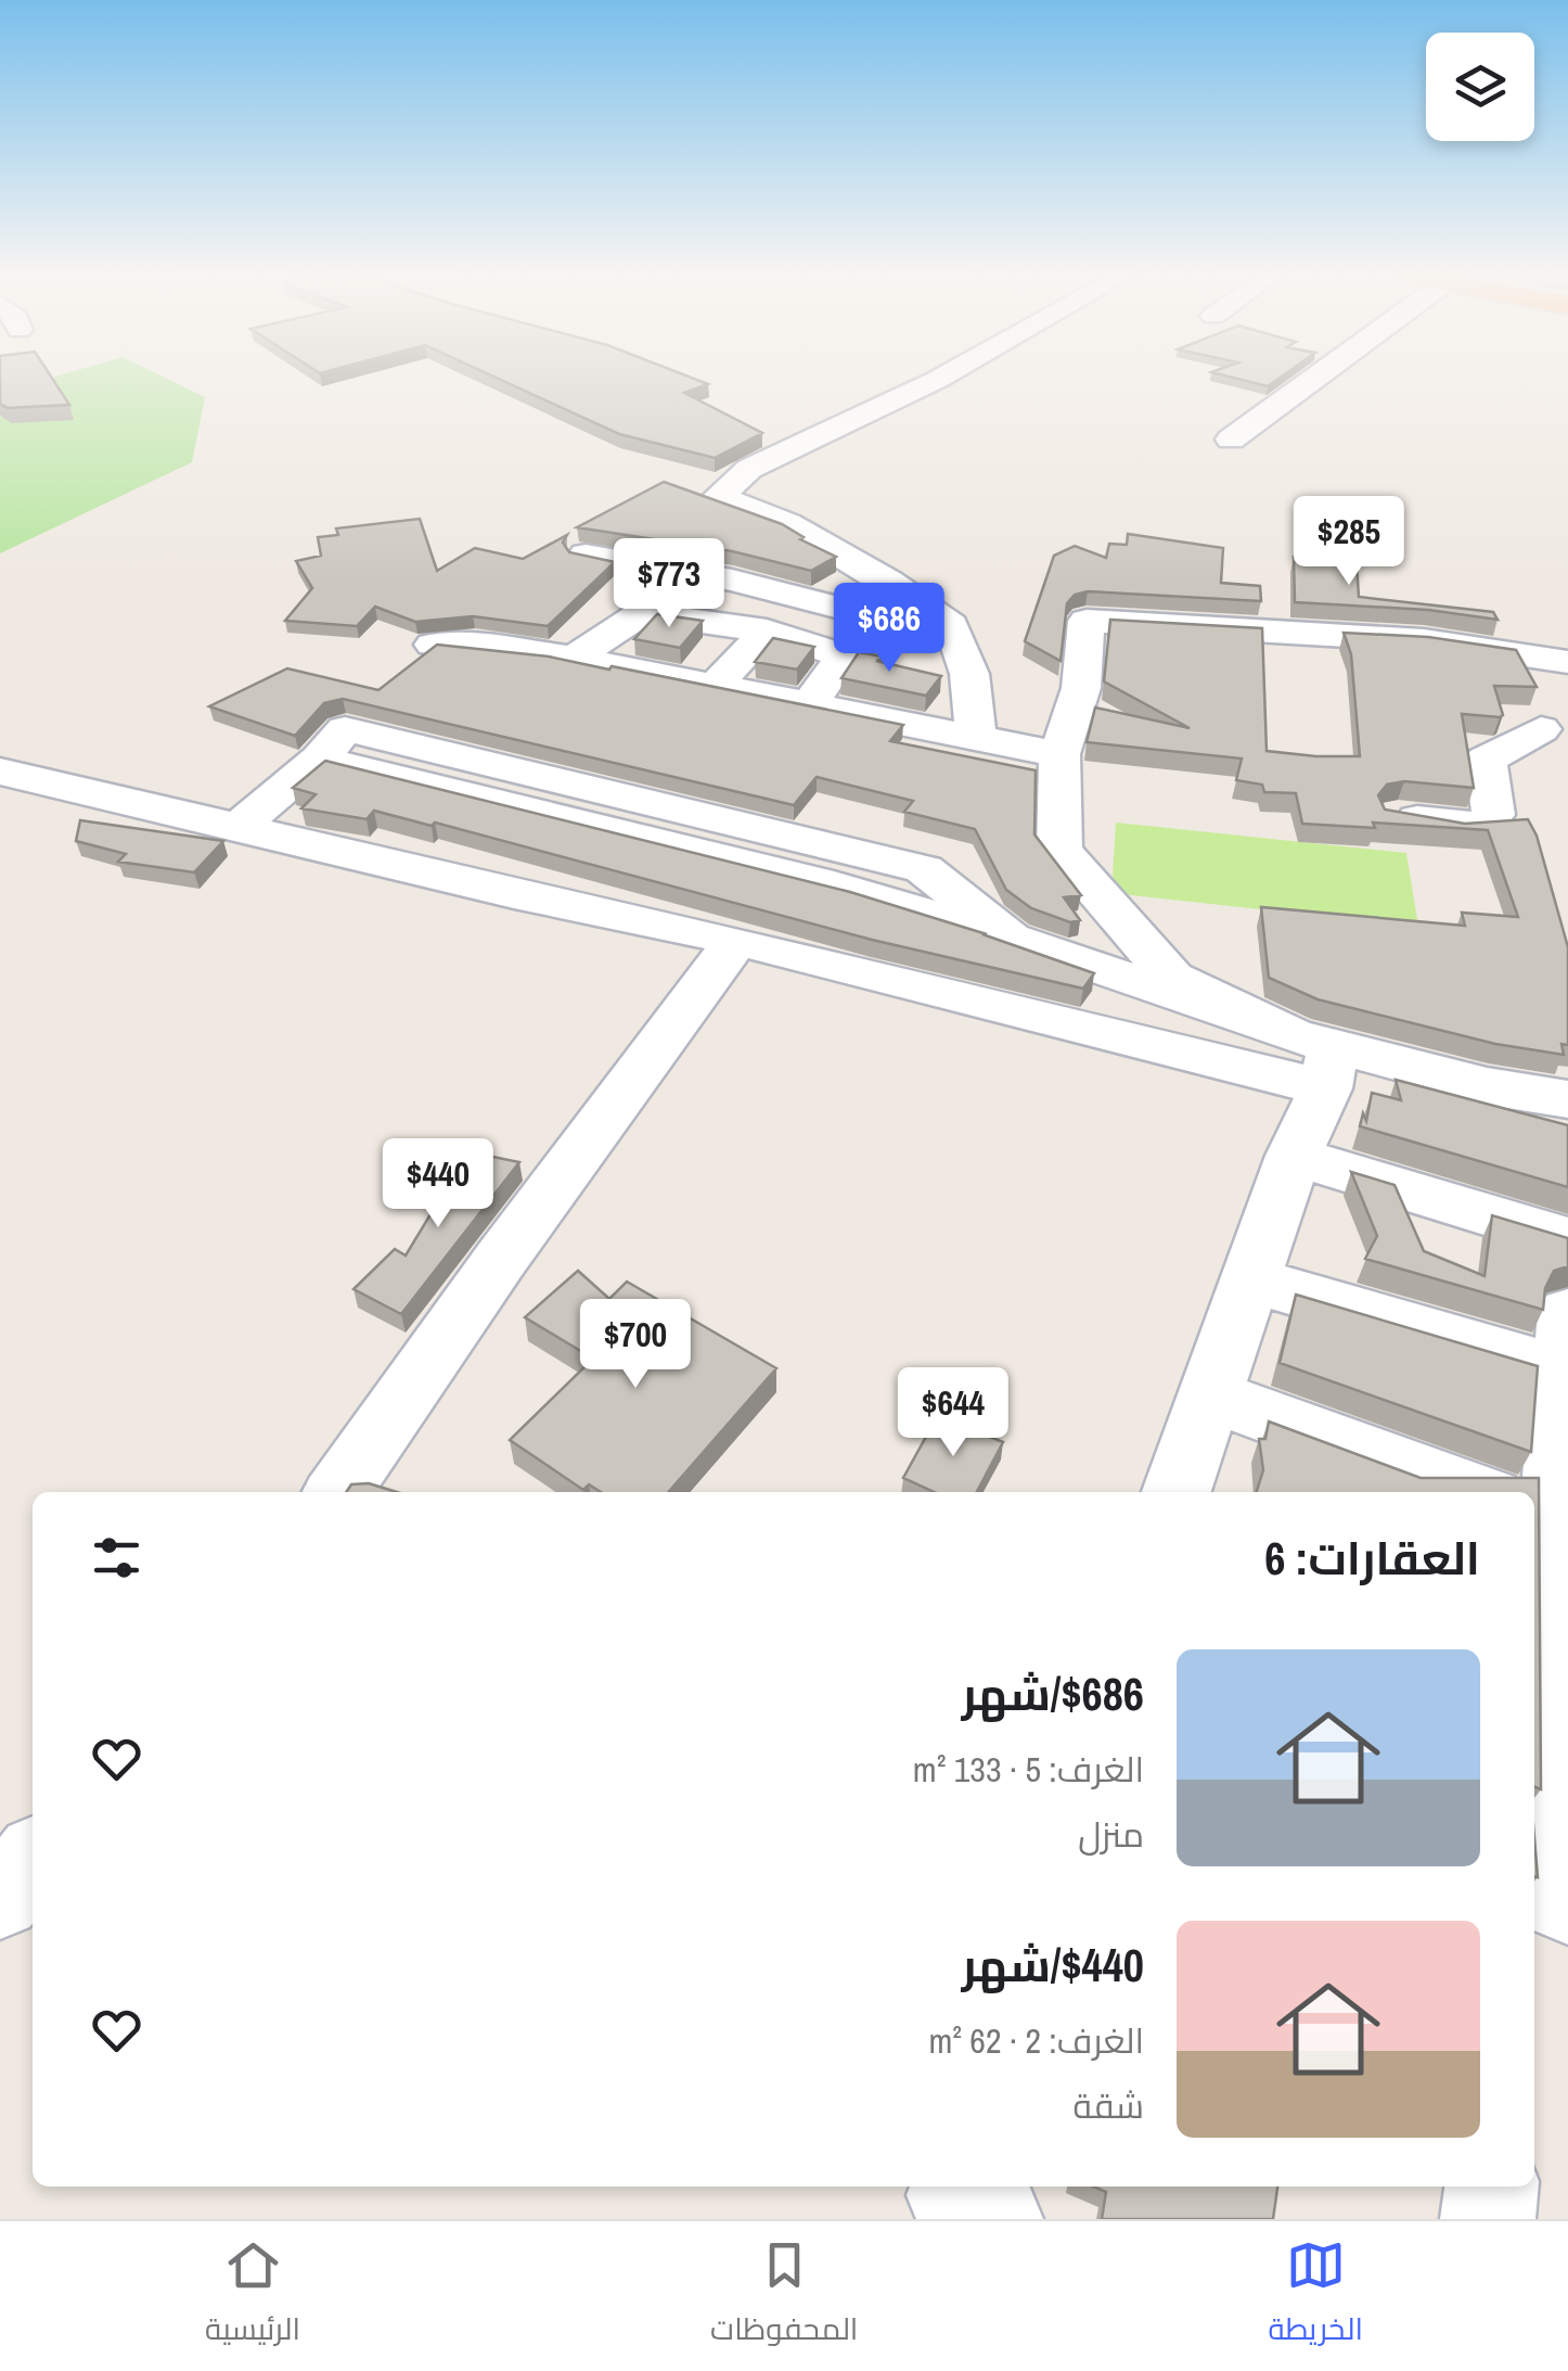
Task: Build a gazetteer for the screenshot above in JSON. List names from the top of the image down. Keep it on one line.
{"page":{"price":["$285","$773","$686","$440","$700","$644"],"heading":"العقارات: 6","list":[{"name":"$686/شهر","note":"الغرف: 5 · 133 m² · منزل"},{"name":"$440/شهر","note":"الغرف: 2 · 62 m² · شقة"}],"tabs":["الخريطة","المحفوظات","الرئيسية"]}}
